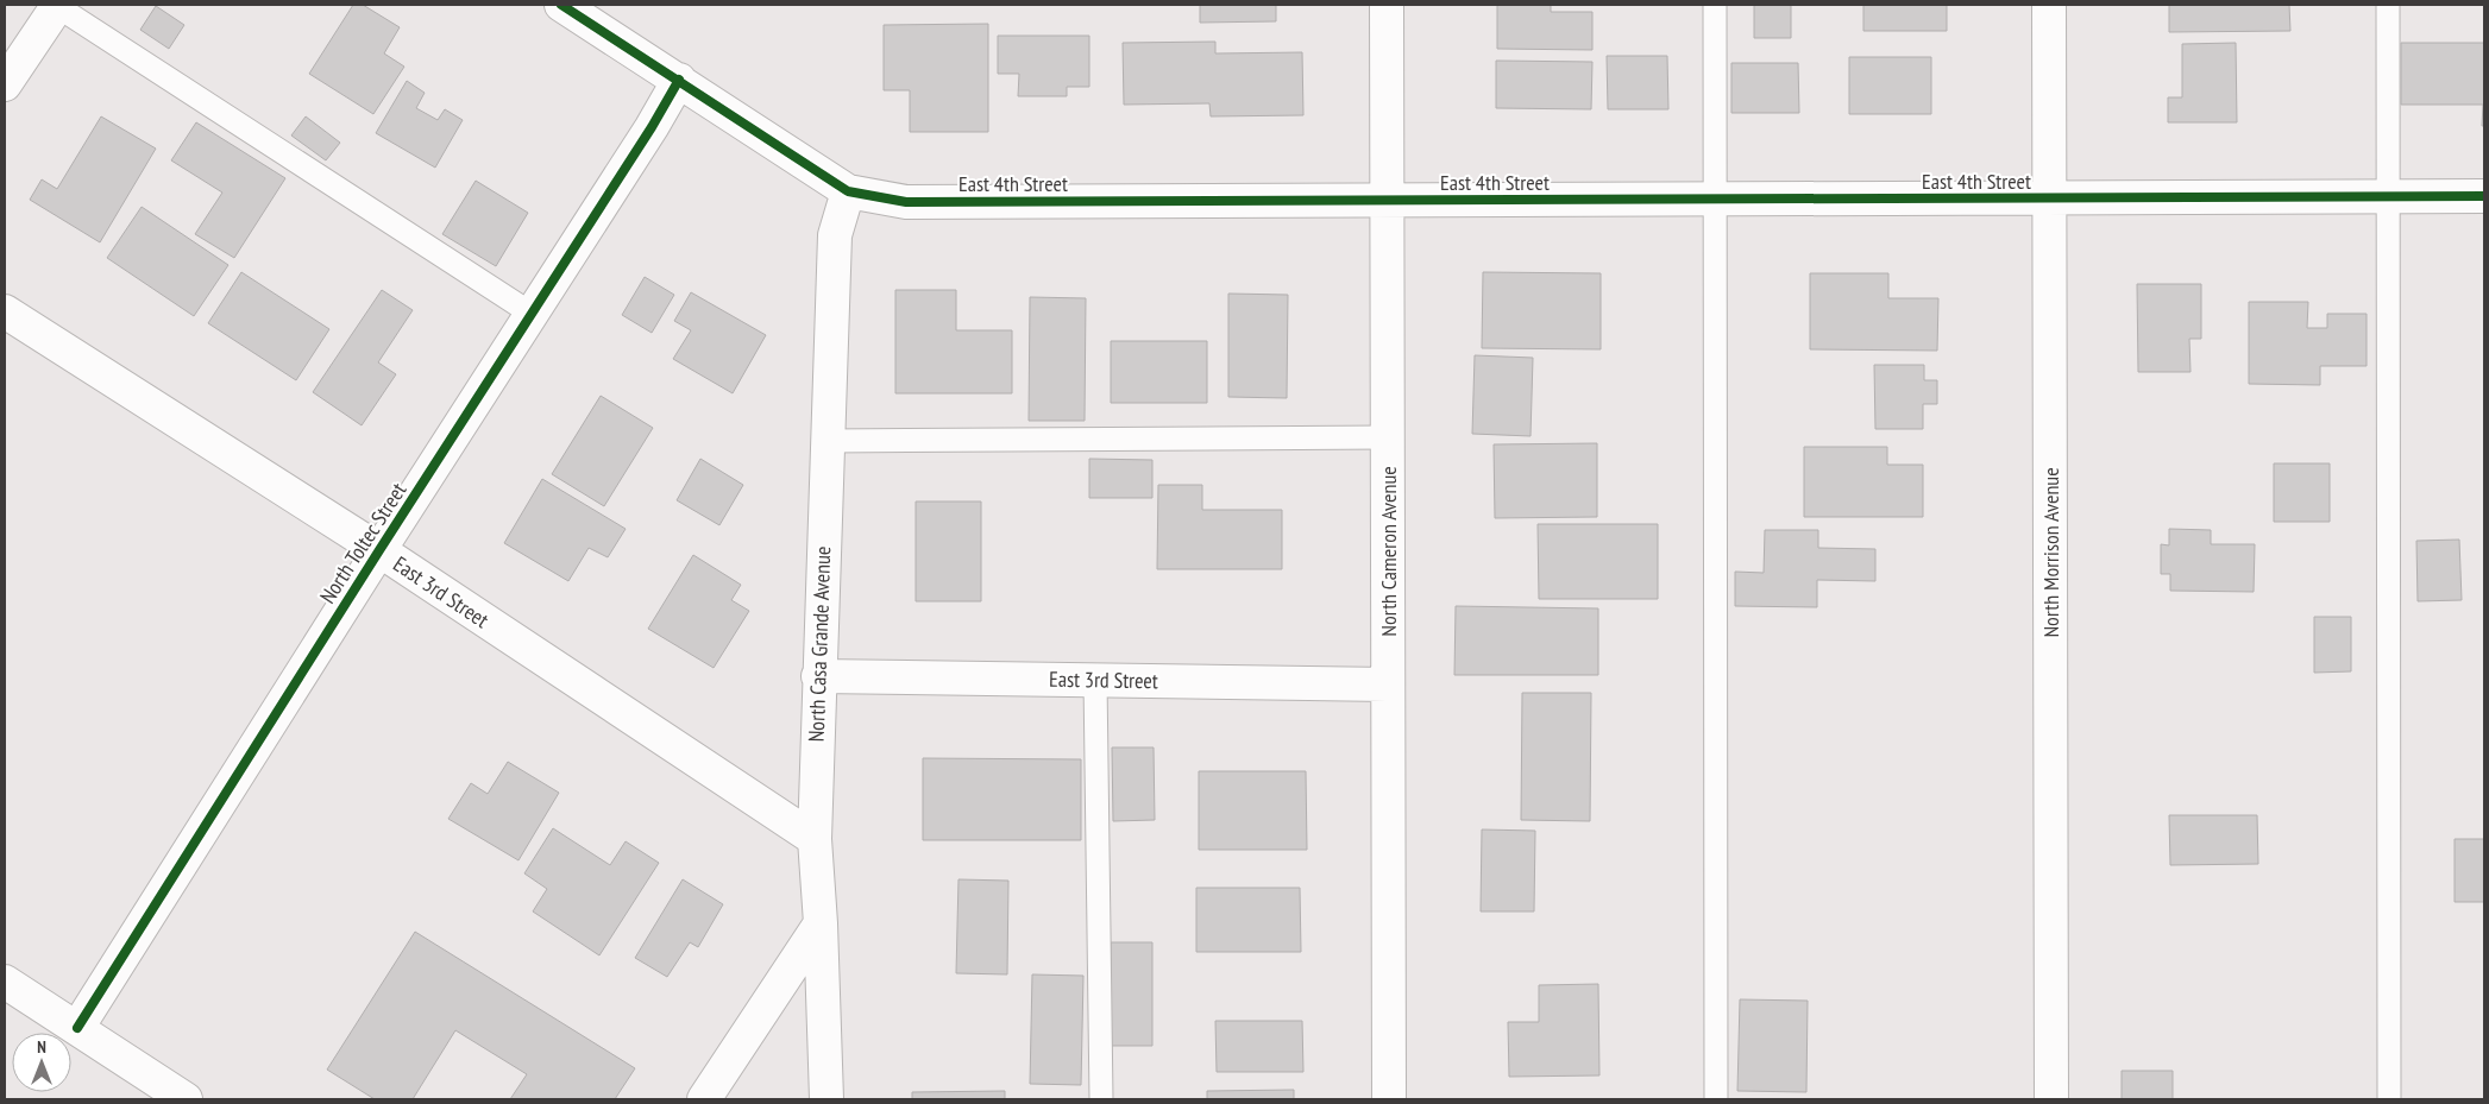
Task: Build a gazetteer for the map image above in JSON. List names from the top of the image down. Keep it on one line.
{"streets":{"street":["East 4th Street","North Toltec Street","North Cameron Avenue","North Morrison Avenue","East 3rd Street","North Casa Grande Avenue"]},"crossings":[["East 4th Street","North Toltec Street"],["East 4th Street","North Cameron Avenue"],["East 4th Street","North Morrison Avenue"],["East 4th Street","North Casa Grande Avenue"],["North Toltec Street","East 3rd Street"],["North Cameron Avenue","East 3rd Street"],["East 3rd Street","North Casa Grande Avenue"]],"north":"top"}
